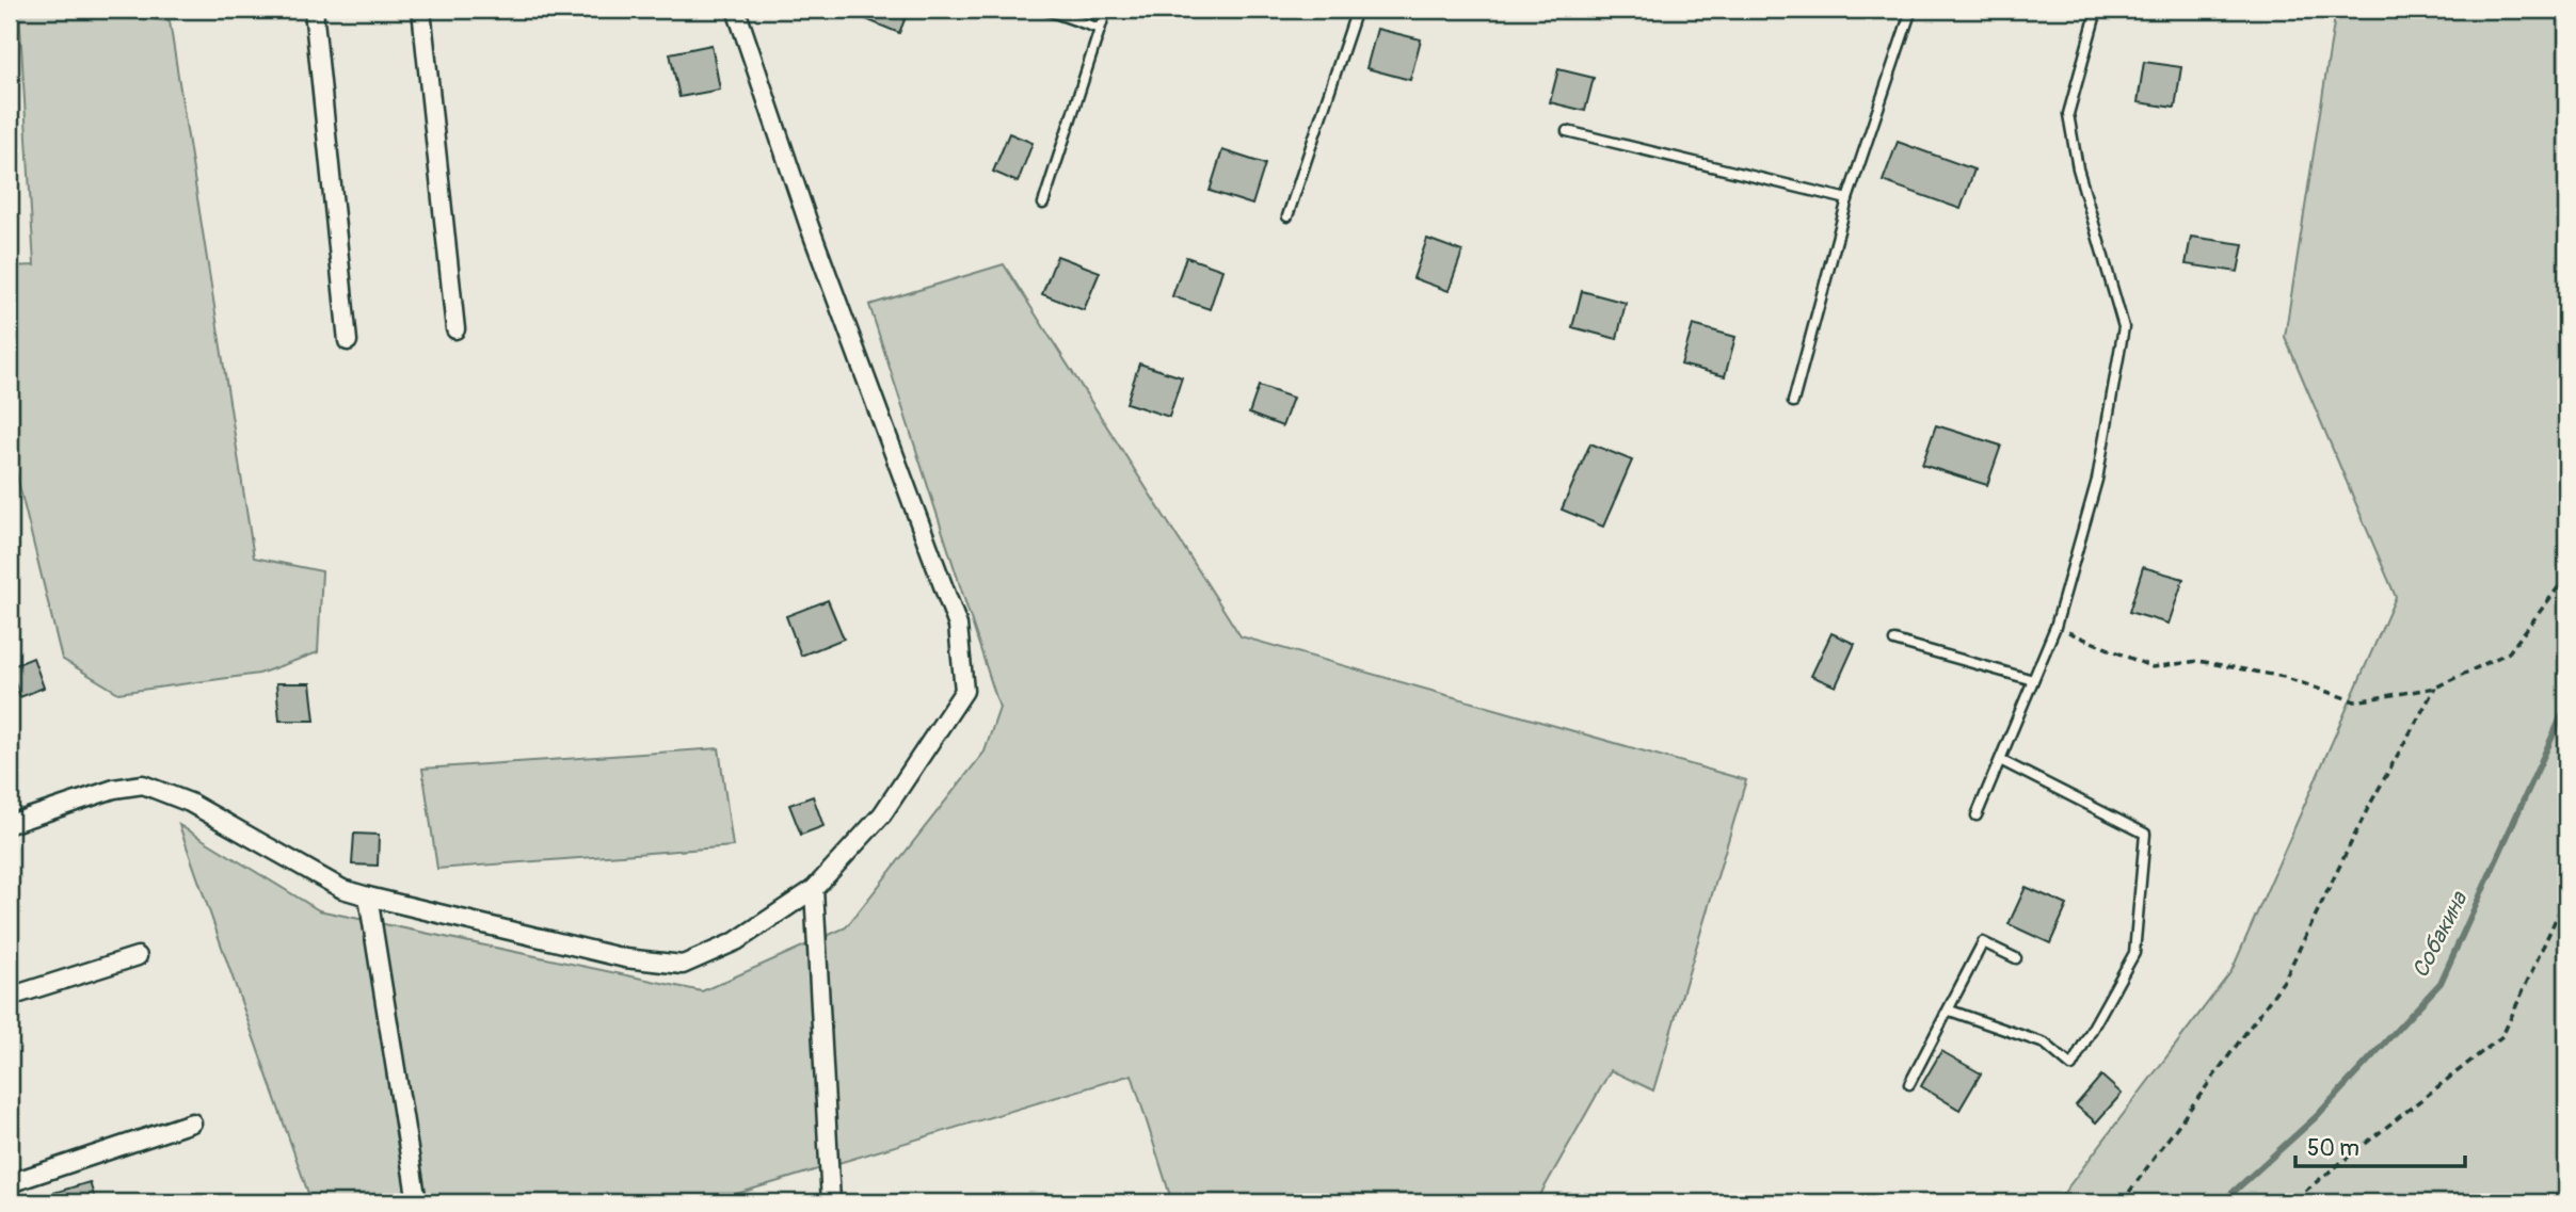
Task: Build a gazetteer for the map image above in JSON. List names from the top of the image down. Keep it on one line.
{"water":["Собакина"],"scale_bar":"50 m"}
